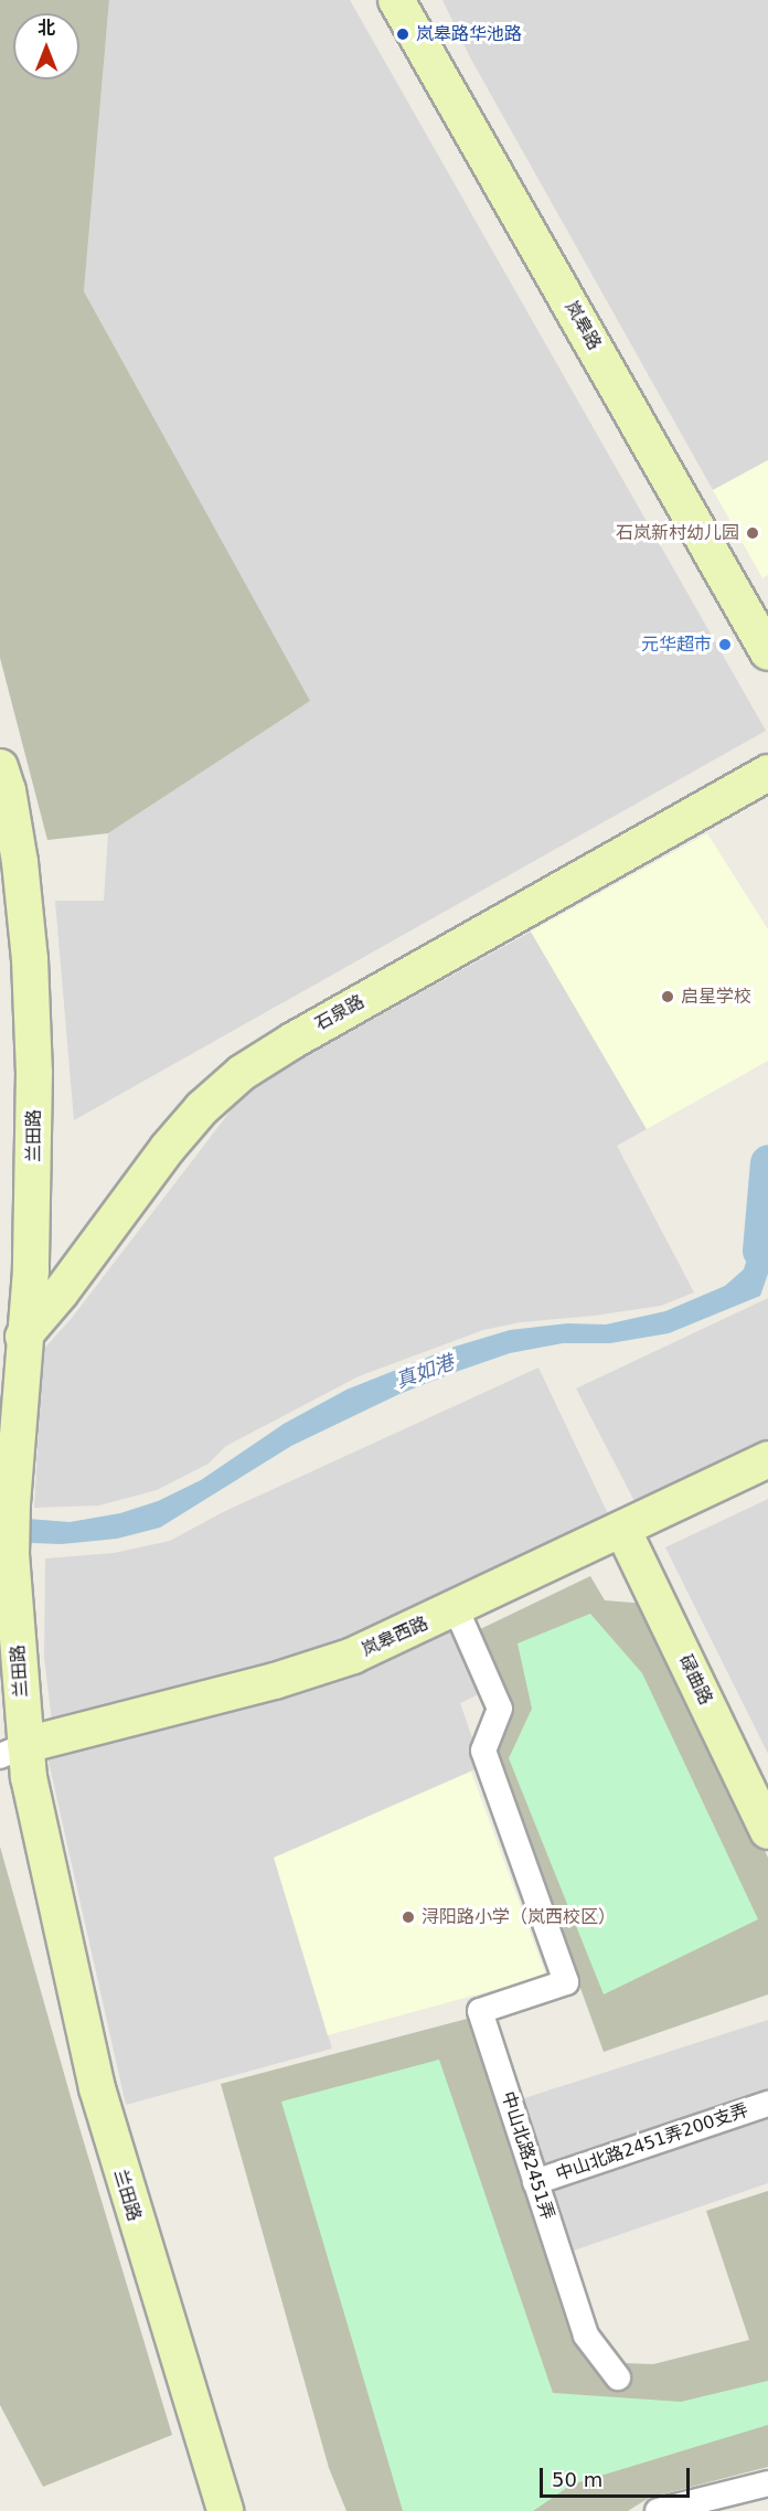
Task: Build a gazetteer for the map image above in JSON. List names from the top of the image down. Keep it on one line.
{"streets":{"street":["岚皋路","石泉路","兰田路","岚皋西路","碌曲路","中山北路2451弄200支弄","中山北路2451弄"]},"crossings":[["石泉路","兰田路"],["兰田路","岚皋西路"],["岚皋西路","碌曲路"],["岚皋西路","中山北路2451弄"],["中山北路2451弄200支弄","中山北路2451弄"]],"water":["真如港"],"places":["岚皋路华池路","石岚新村幼儿园","元华超市","启星学校","浔阳路小学（岚西校区）"],"scale_bar":"50 m","north":"top"}
